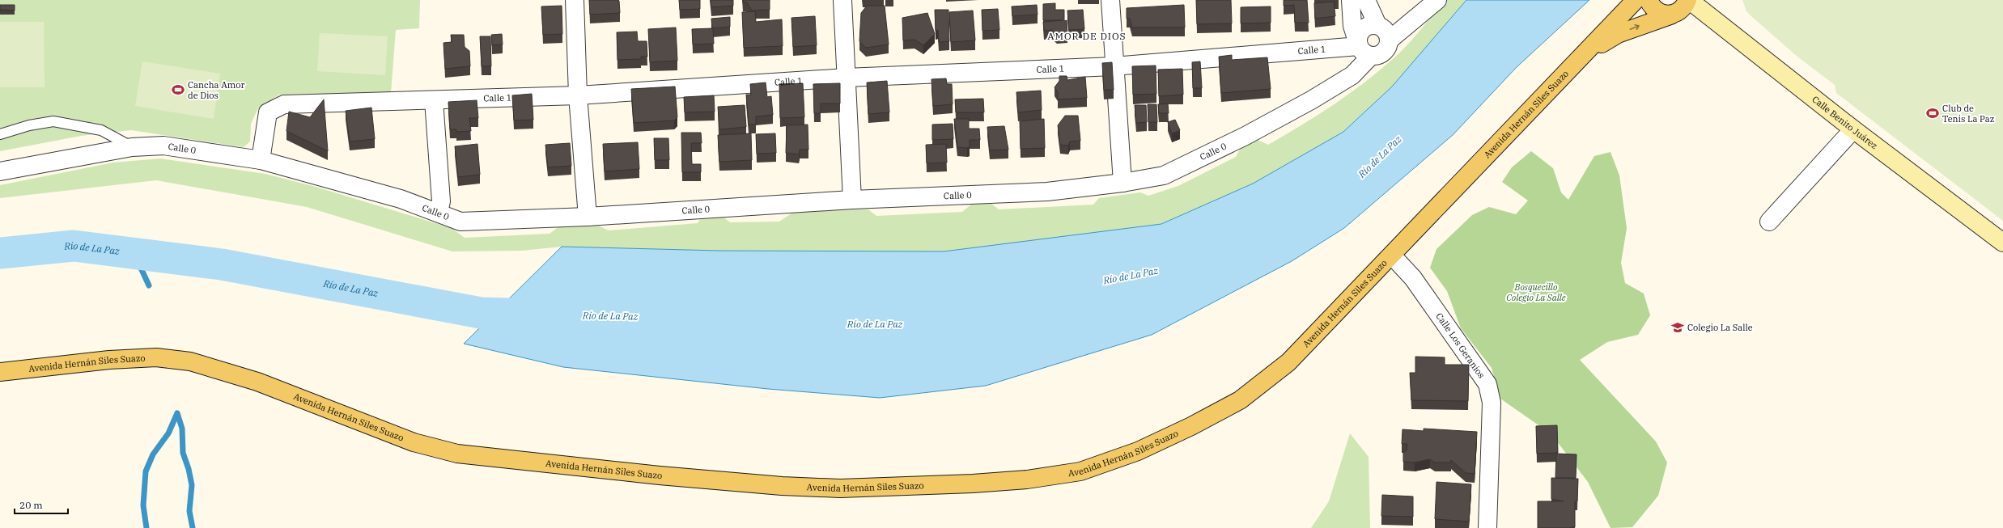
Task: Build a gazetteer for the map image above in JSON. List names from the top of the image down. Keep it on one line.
{"streets":{"main road":["Avenida Hernán Siles Suazo","Calle Benito Juárez"],"street":["Calle 1","Calle 0","Calle Los Geranios"]},"crossings":[["Calle 1","Calle 0"],["Avenida Hernán Siles Suazo","Calle Benito Juárez"],["Avenida Hernán Siles Suazo","Calle Los Geranios"]],"districts":["AMOR DE DIOS"],"water":["Río de La Paz"],"parks":["Bosquecillo Colegio La Salle"],"places":{"sports":["Cancha Amor de Dios","Club de Tenis La Paz"],"school or university":["Colegio La Salle"]},"scale_bar":"20 m"}
